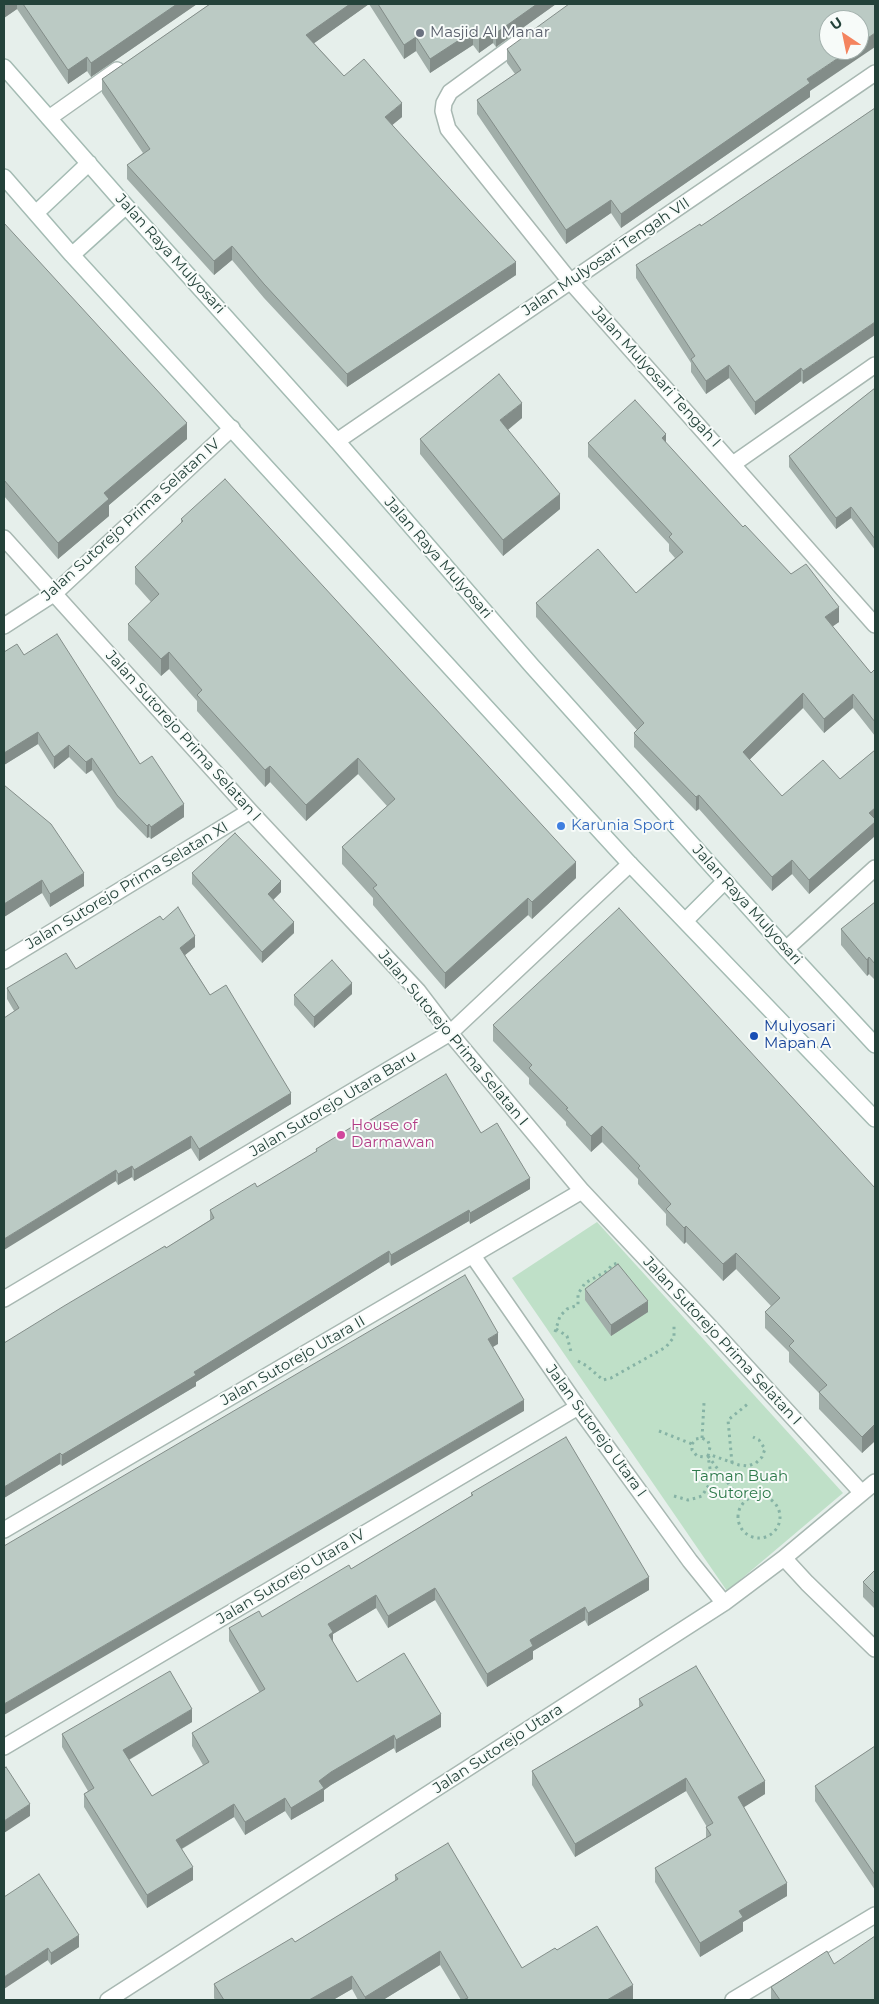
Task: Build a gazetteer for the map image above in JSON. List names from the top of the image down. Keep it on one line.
{"streets":{"street":["Jalan Raya Mulyosari","Jalan Mulyosari Tengah VII","Jalan Mulyosari Tengah I","Jalan Sutorejo Prima Selatan IV","Jalan Sutorejo Prima Selatan I","Jalan Sutorejo Prima Selatan XI","Jalan Sutorejo Utara Baru","Jalan Sutorejo Utara II","Jalan Sutorejo Utara I","Jalan Sutorejo Utara IV","Jalan Sutorejo Utara"]},"crossings":[["Jalan Raya Mulyosari","Jalan Mulyosari Tengah VII"],["Jalan Mulyosari Tengah VII","Jalan Mulyosari Tengah I"],["Jalan Sutorejo Prima Selatan IV","Jalan Sutorejo Prima Selatan I"],["Jalan Sutorejo Prima Selatan I","Jalan Sutorejo Prima Selatan XI"],["Jalan Sutorejo Prima Selatan I","Jalan Sutorejo Utara Baru"],["Jalan Sutorejo Prima Selatan I","Jalan Sutorejo Utara II"],["Jalan Sutorejo Prima Selatan I","Jalan Sutorejo Utara"],["Jalan Sutorejo Utara II","Jalan Sutorejo Utara I"],["Jalan Sutorejo Utara I","Jalan Sutorejo Utara IV"],["Jalan Sutorejo Utara I","Jalan Sutorejo Utara"]],"parks":["Taman Buah Sutorejo"],"places":["Masjid Al Manar","Karunia Sport","Mulyosari Mapan A","House of Darmawan"],"north":"top left"}
